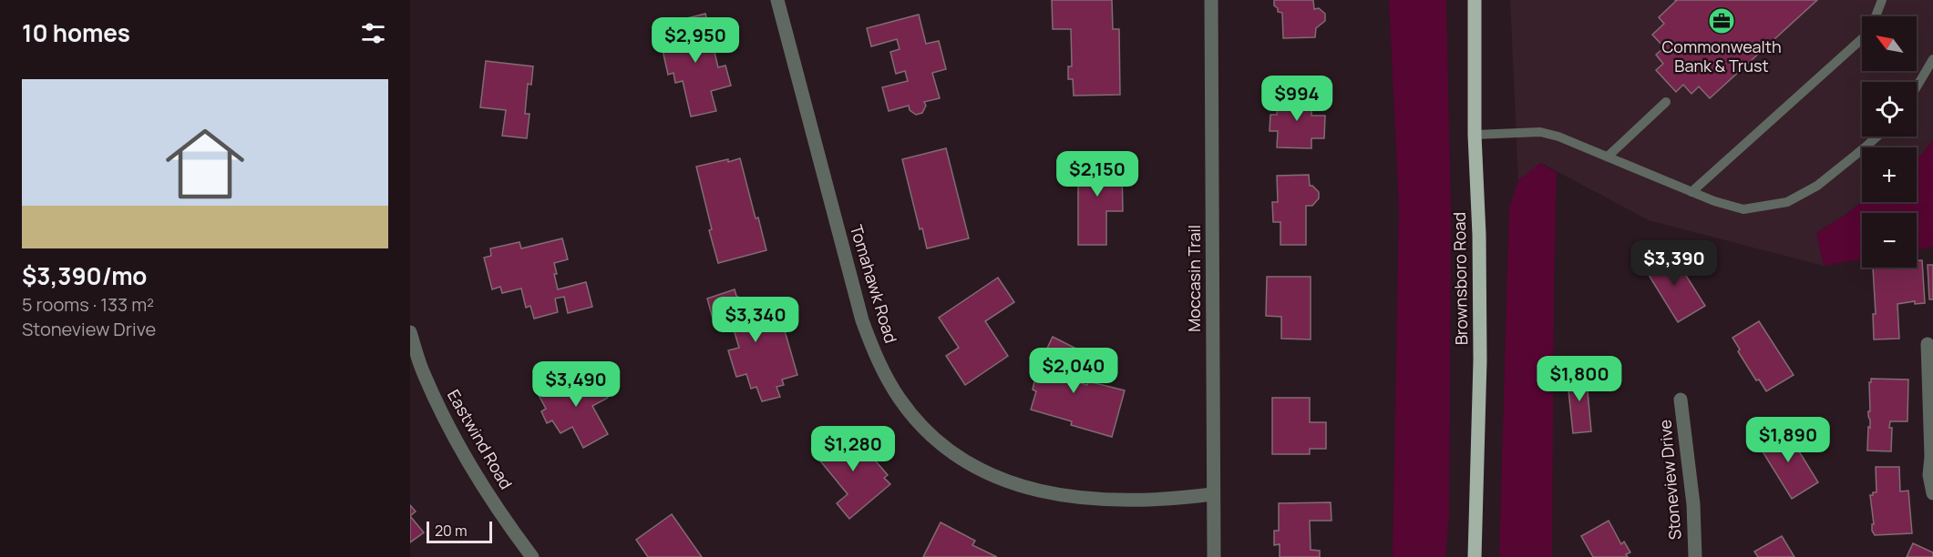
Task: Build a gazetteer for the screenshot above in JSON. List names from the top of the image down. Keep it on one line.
{"streets":{"main road":["Brownsboro Road"],"street":["Moccasin Trail","Tomahawk Road","Eastwind Road","Stoneview Drive"]},"crossings":[["Moccasin Trail","Tomahawk Road"]],"places":{"office":["Commonwealth Bank & Trust"]},"scale_bar":"20 m","north":"top left","page":{"heading":"10 homes","map_buttons":["+","−"],"price":["$2,950","$994","$2,150","$3,390","$3,340","$2,040","$1,800","$3,490","$1,890","$1,280"],"list":[{"name":"$3,390/mo","note":"5 rooms · 133 m² · Stoneview Drive"}],"scale":"20 m"}}
